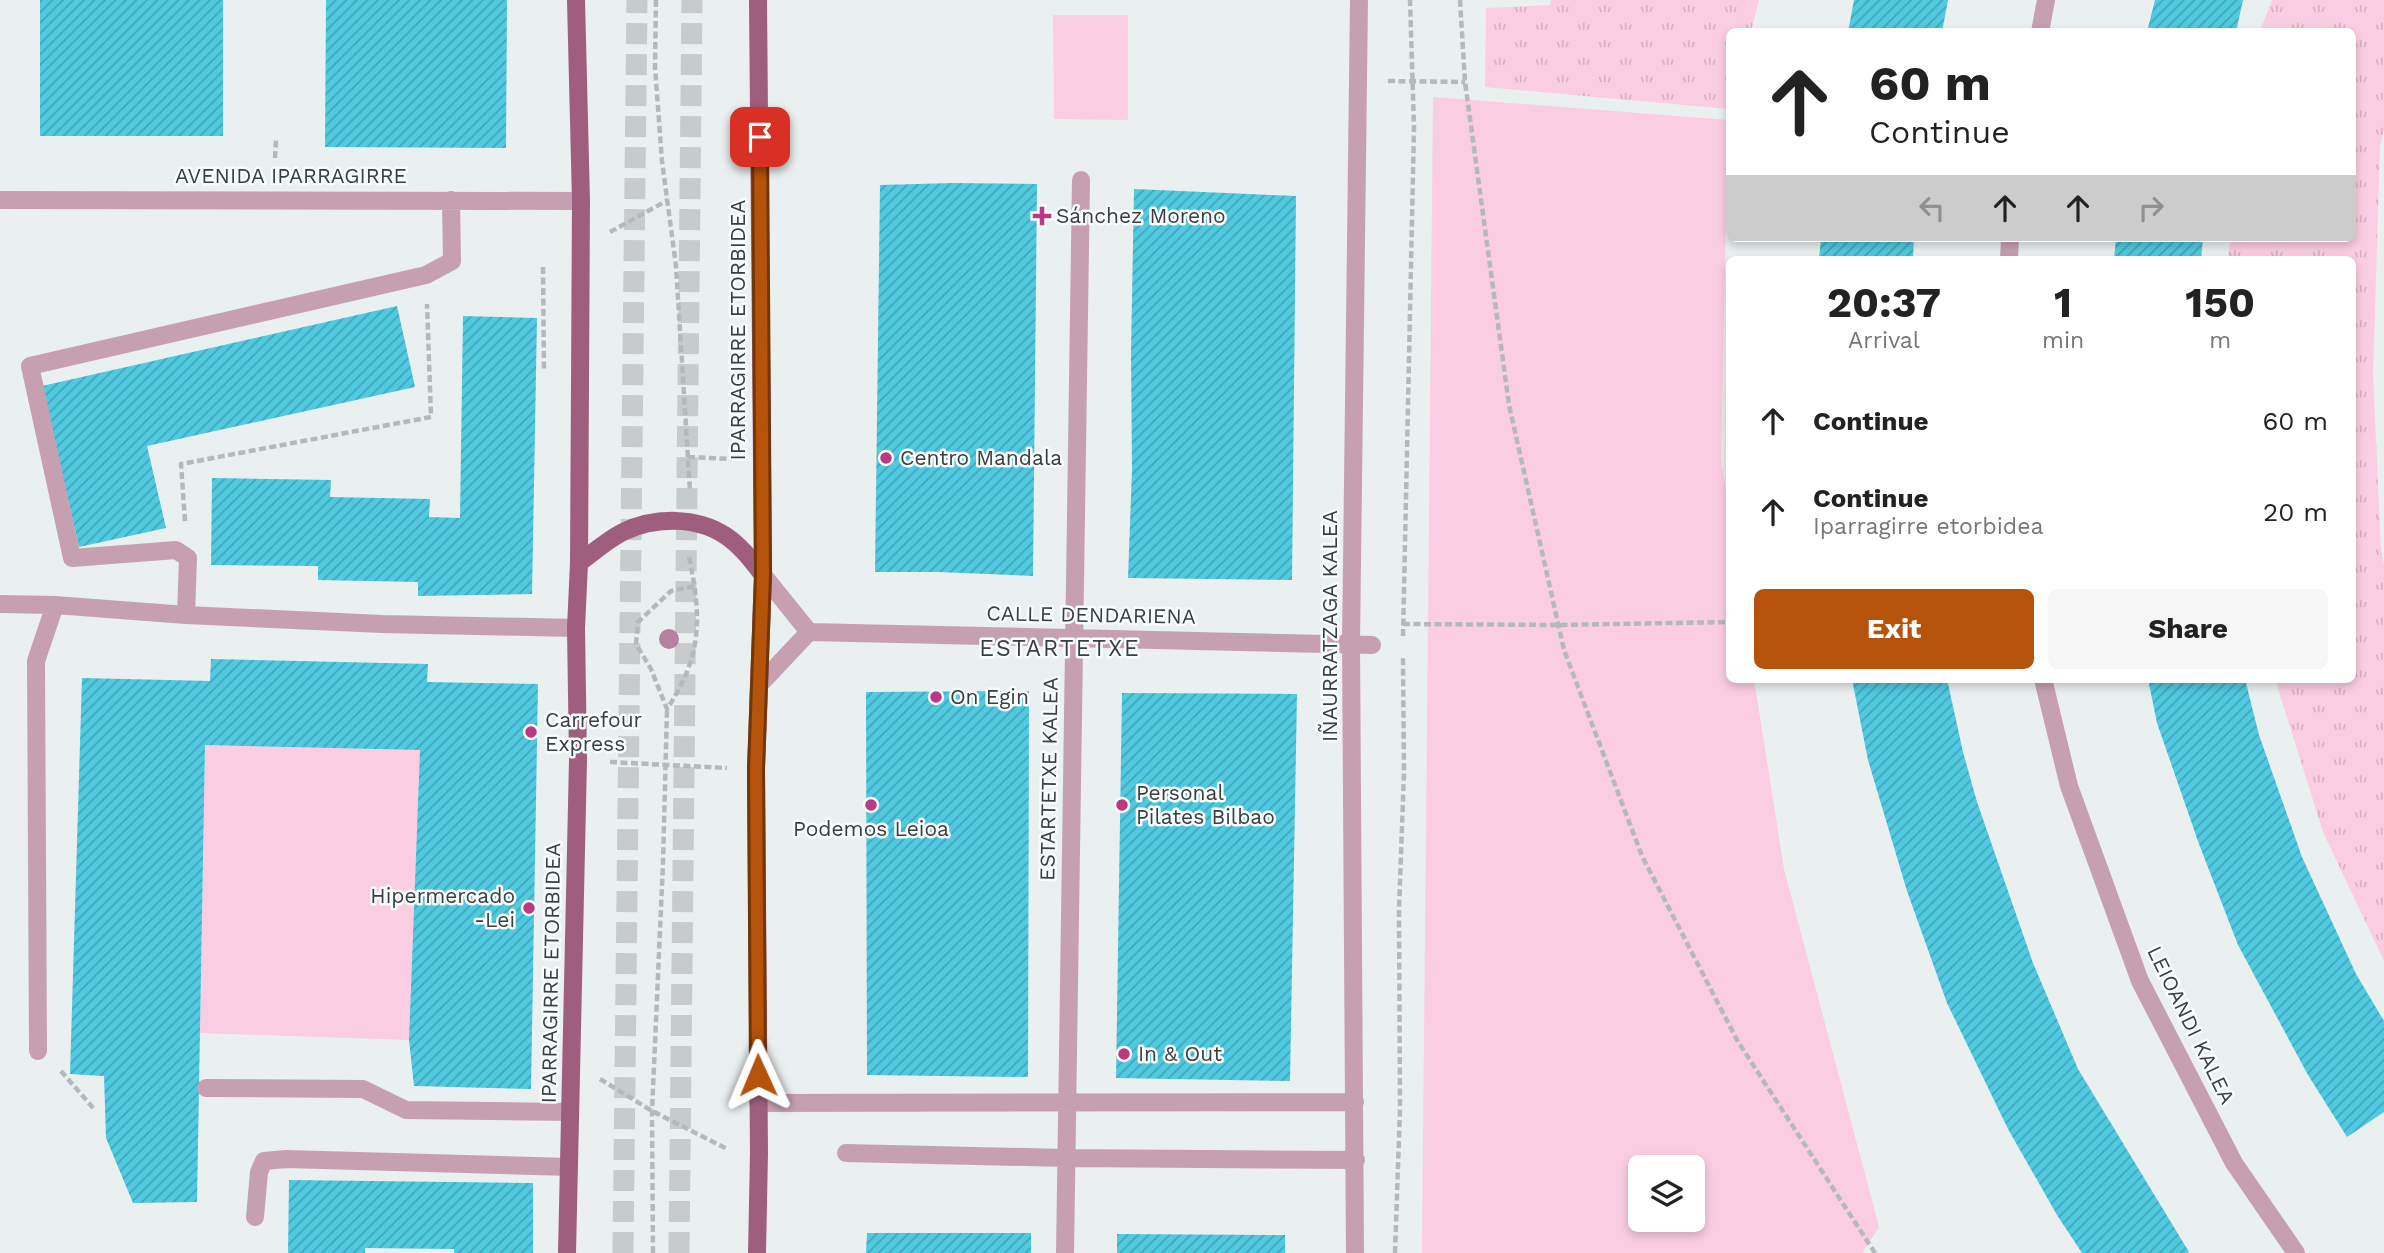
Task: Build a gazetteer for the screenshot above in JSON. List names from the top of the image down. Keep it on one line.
{"streets":{"main road":["IPARRAGIRRE ETORBIDEA"],"street":["AVENIDA IPARRAGIRRE","CALLE DENDARIENA","IÑAURRATZAGA KALEA","ESTARTETXE KALEA","LEIOANDI KALEA"]},"crossings":[["CALLE DENDARIENA","IÑAURRATZAGA KALEA"],["CALLE DENDARIENA","ESTARTETXE KALEA"]],"districts":["ESTARTETXE"],"places":{"health":["Sánchez Moreno"],"other":["Centro Mandala","On Egin","Carrefour Express","Podemos Leioa","Personal Pilates Bilbao","Hipermercado -Lei","In & Out"]},"page":{"turn":["60 m","Continue"],"eta":["20:37","Arrival","1","min","150","m"],"list":[{"name":"Continue","value":"60 m"},{"name":"Continue","note":"Iparragirre etorbidea","value":"20 m"}],"buttons":["Exit","Share"]}}
